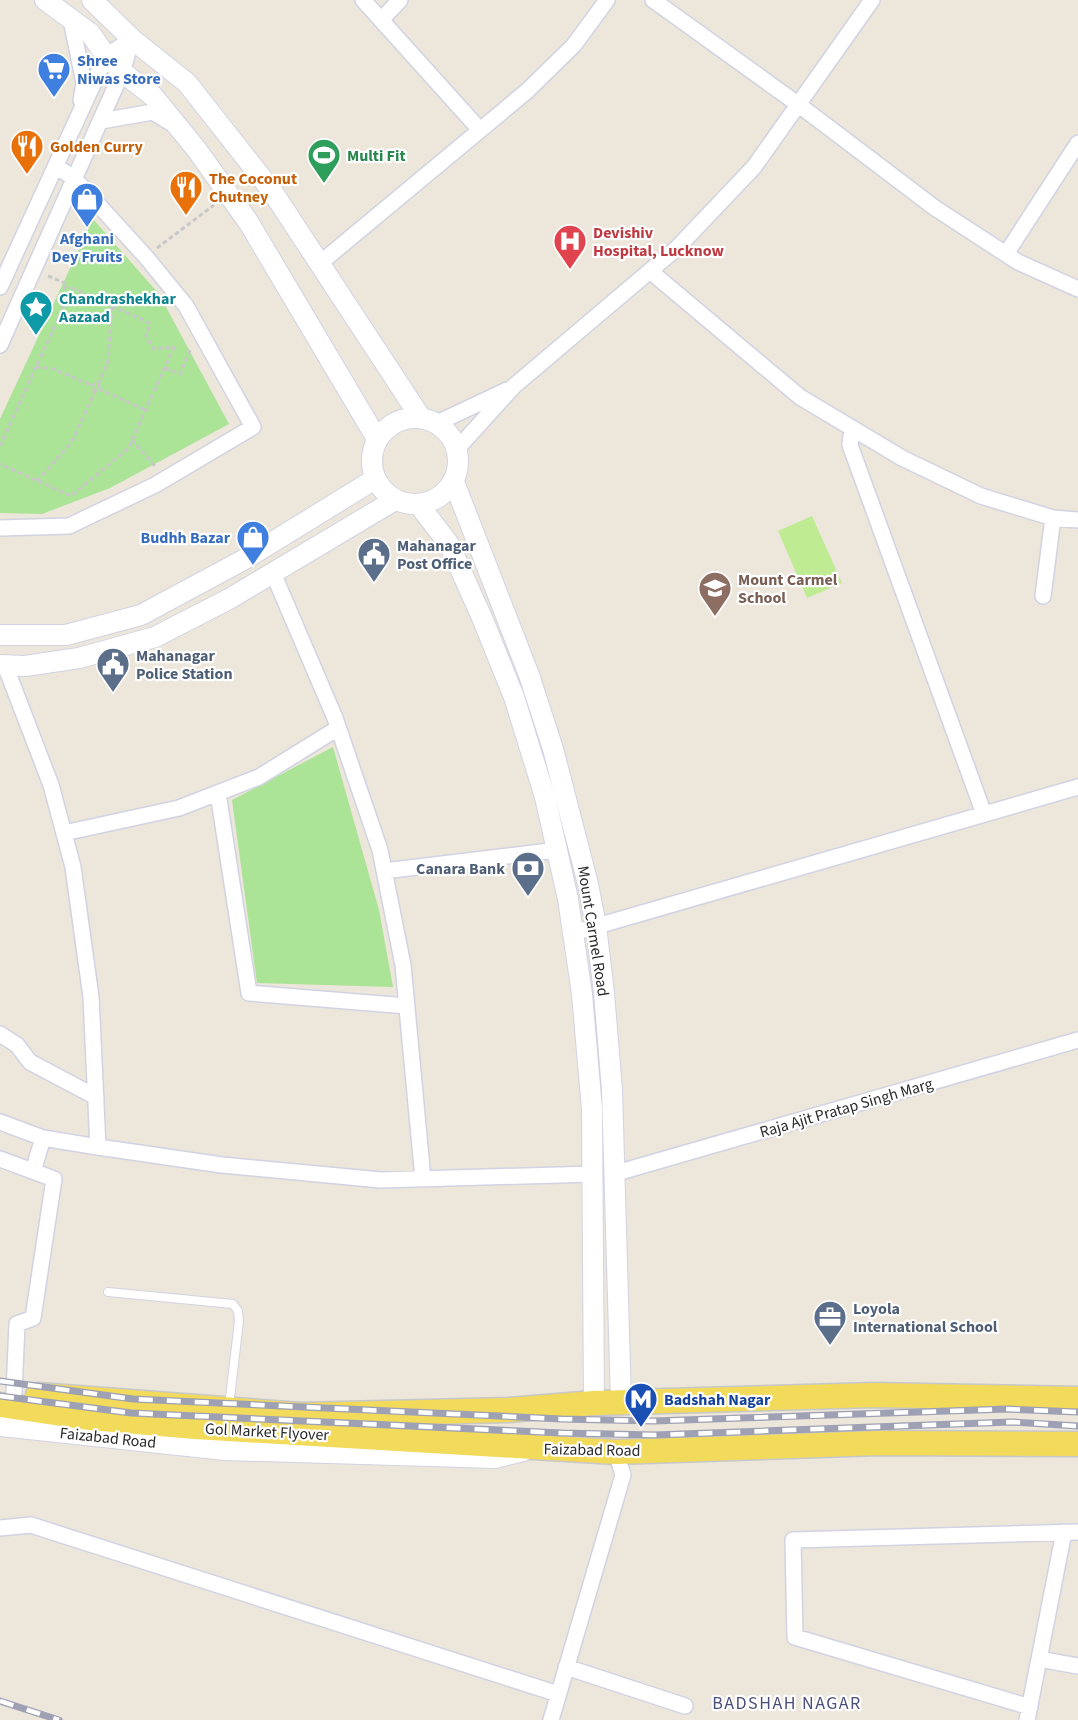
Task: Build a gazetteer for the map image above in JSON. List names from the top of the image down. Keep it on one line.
{"streets":{"main road":["Gol Market Flyover","Faizabad Road"],"street":["Mount Carmel Road","Raja Ajit Pratap Singh Marg"]},"crossings":[["Mount Carmel Road","Raja Ajit Pratap Singh Marg"],["Gol Market Flyover","Faizabad Road"]],"districts":["BADSHAH NAGAR"],"places":{"supermarket":["Shree Niwas Store"],"restaurant":["Golden Curry","The Coconut Chutney"],"sports":["Multi Fit"],"shop":["Afghani Dey Fruits","Budhh Bazar"],"hospital":["Devishiv Hospital, Lucknow"],"place":["Chandrashekhar Aazaad"],"public building":["Mahanagar Post Office","Mahanagar Police Station"],"school or university":["Mount Carmel School"],"bank":["Canara Bank"],"office":["Loyola International School"],"metro station":["Badshah Nagar"]}}
